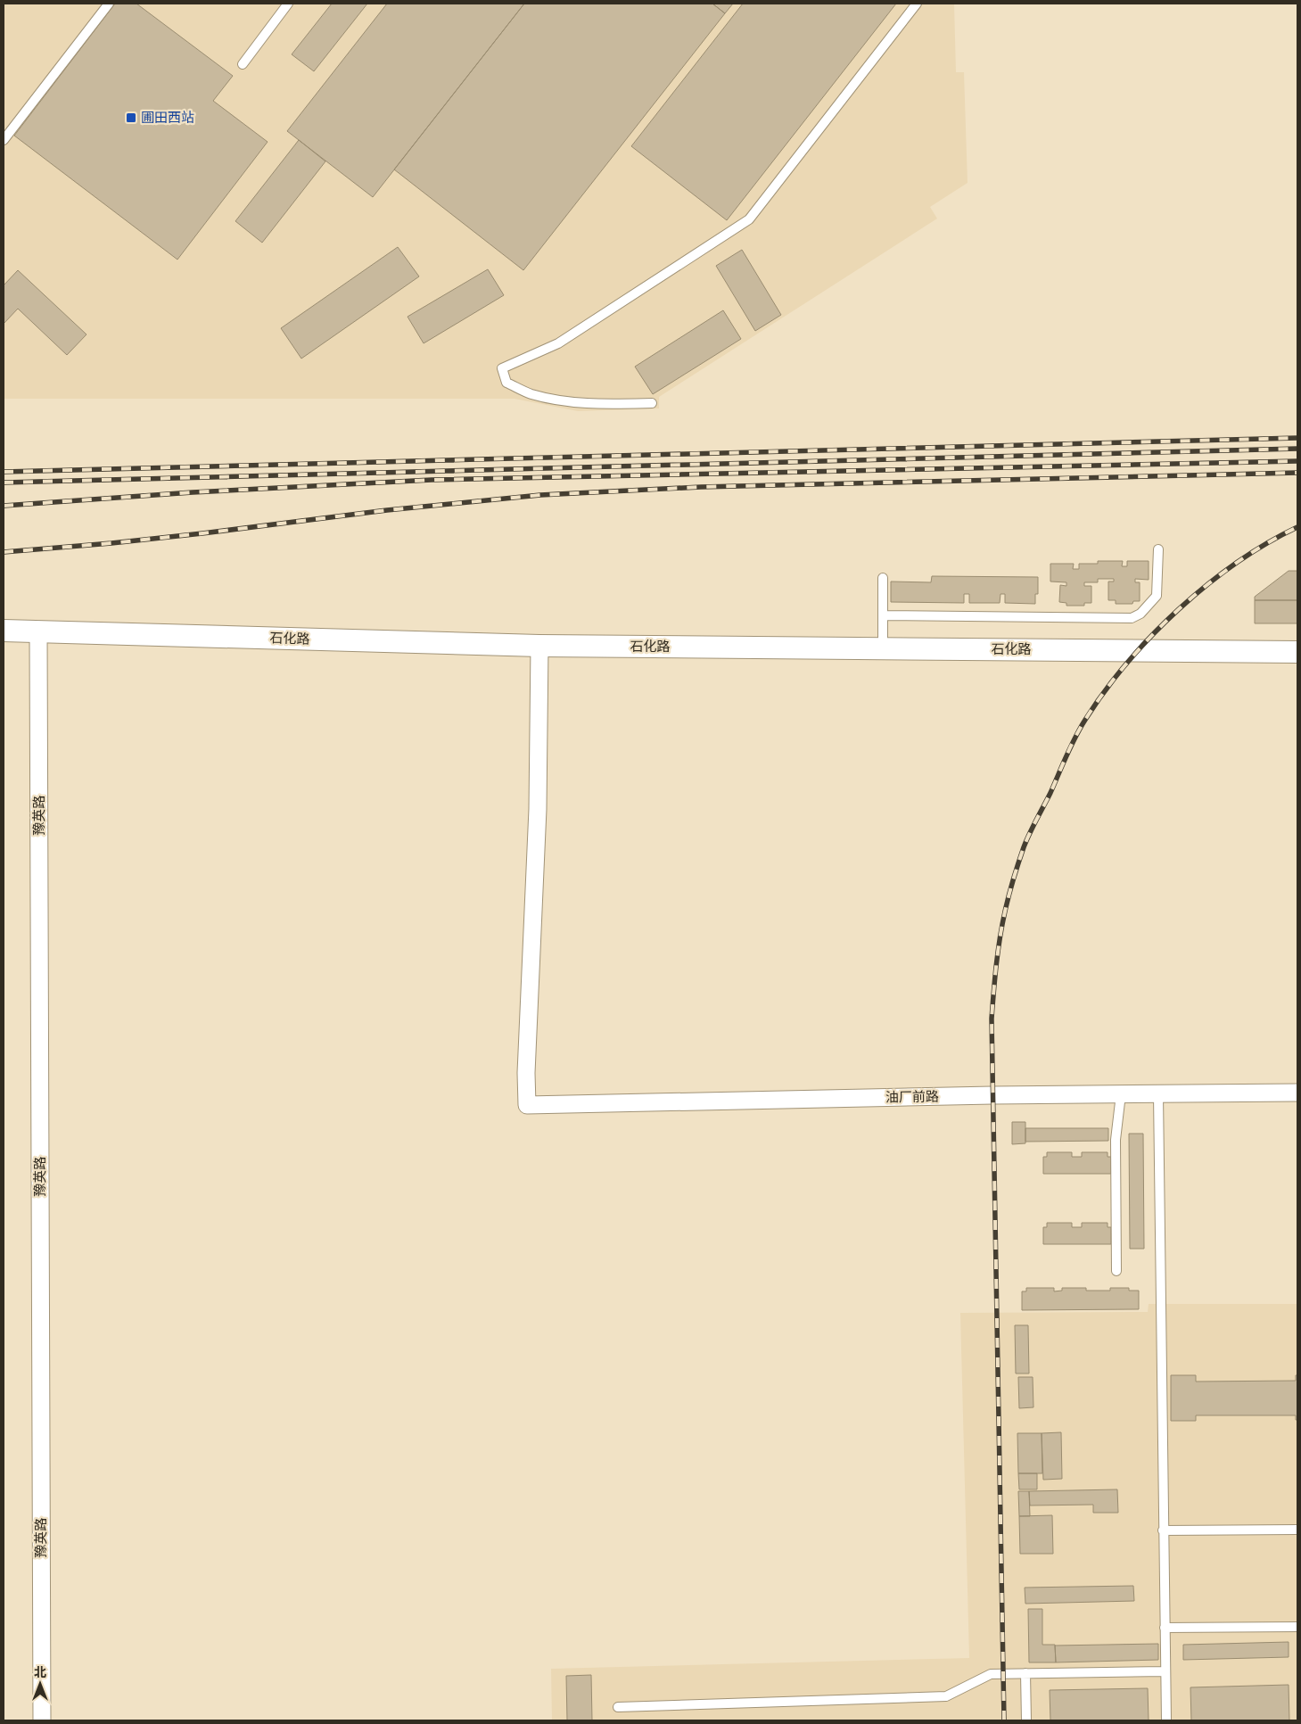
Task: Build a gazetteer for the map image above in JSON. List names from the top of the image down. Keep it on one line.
{"streets":{"street":["石化路","豫英路","油厂前路"]},"crossings":[["石化路","豫英路"],["石化路","油厂前路"]],"places":{"transit":["圃田西站"]},"north":"top"}
